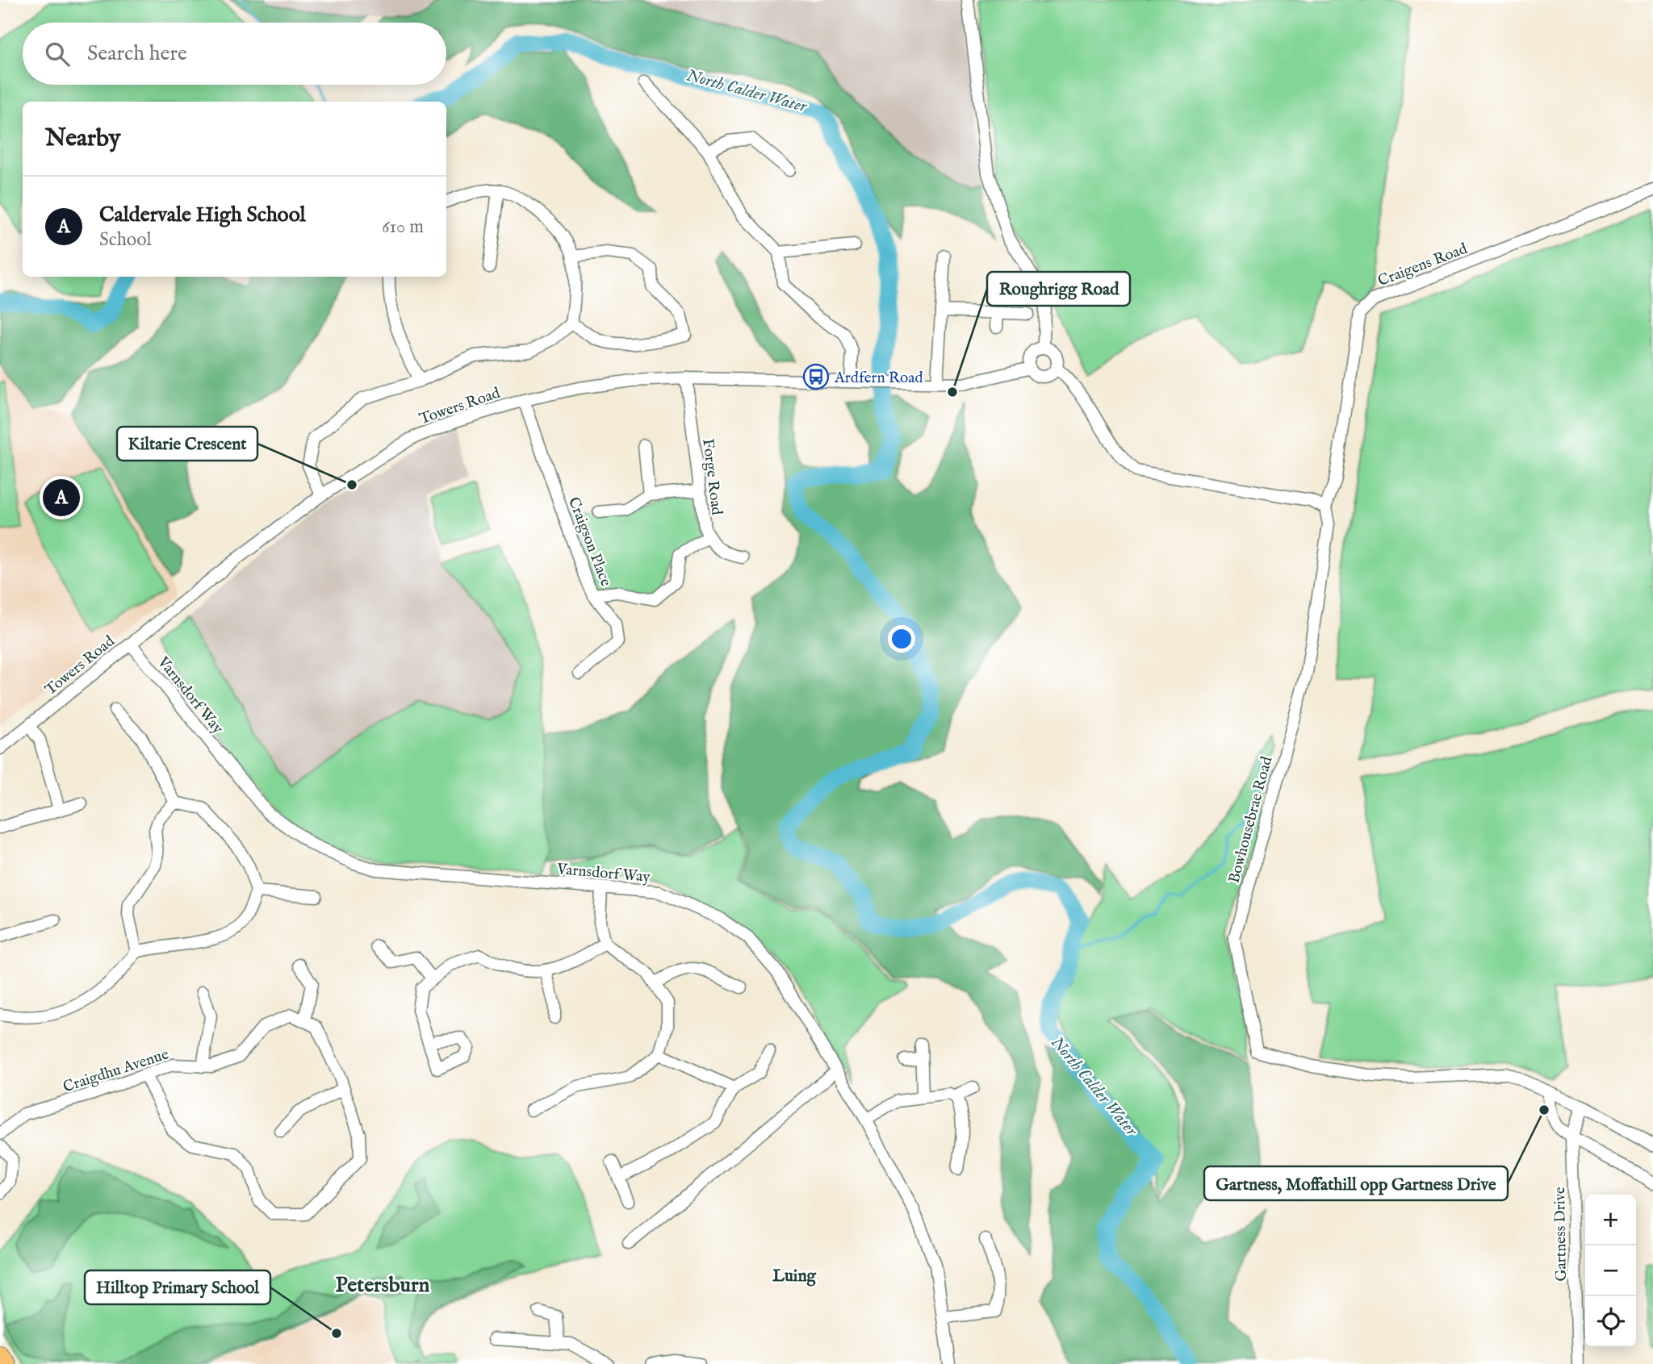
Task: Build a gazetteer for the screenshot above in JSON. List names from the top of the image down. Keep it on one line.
{"streets":{"street":["Craigens Road","Towers Road","Forge Road","Craigson Place","Varnsdorf Way","Bowhousebrae Road","Craigdhu Avenue","Gartness Drive"]},"crossings":[["Craigens Road","Bowhousebrae Road"],["Towers Road","Forge Road"],["Towers Road","Craigson Place"],["Towers Road","Varnsdorf Way"],["Bowhousebrae Road","Gartness Drive"]],"districts":["Luing","Petersburn"],"water":["North Calder Water"],"places":{"bus stop":["Ardfern Road"],"other":["Roughrigg Road","Kiltarie Crescent","Gartness, Moffathill opp Gartness Drive","Hilltop Primary School"]},"page":{"search":"Search here","heading":"Nearby","list":[{"mark":"A","name":"Caldervale High School","note":"School","value":"610 m"}],"pins":"A","map_buttons":["+","−"]}}
